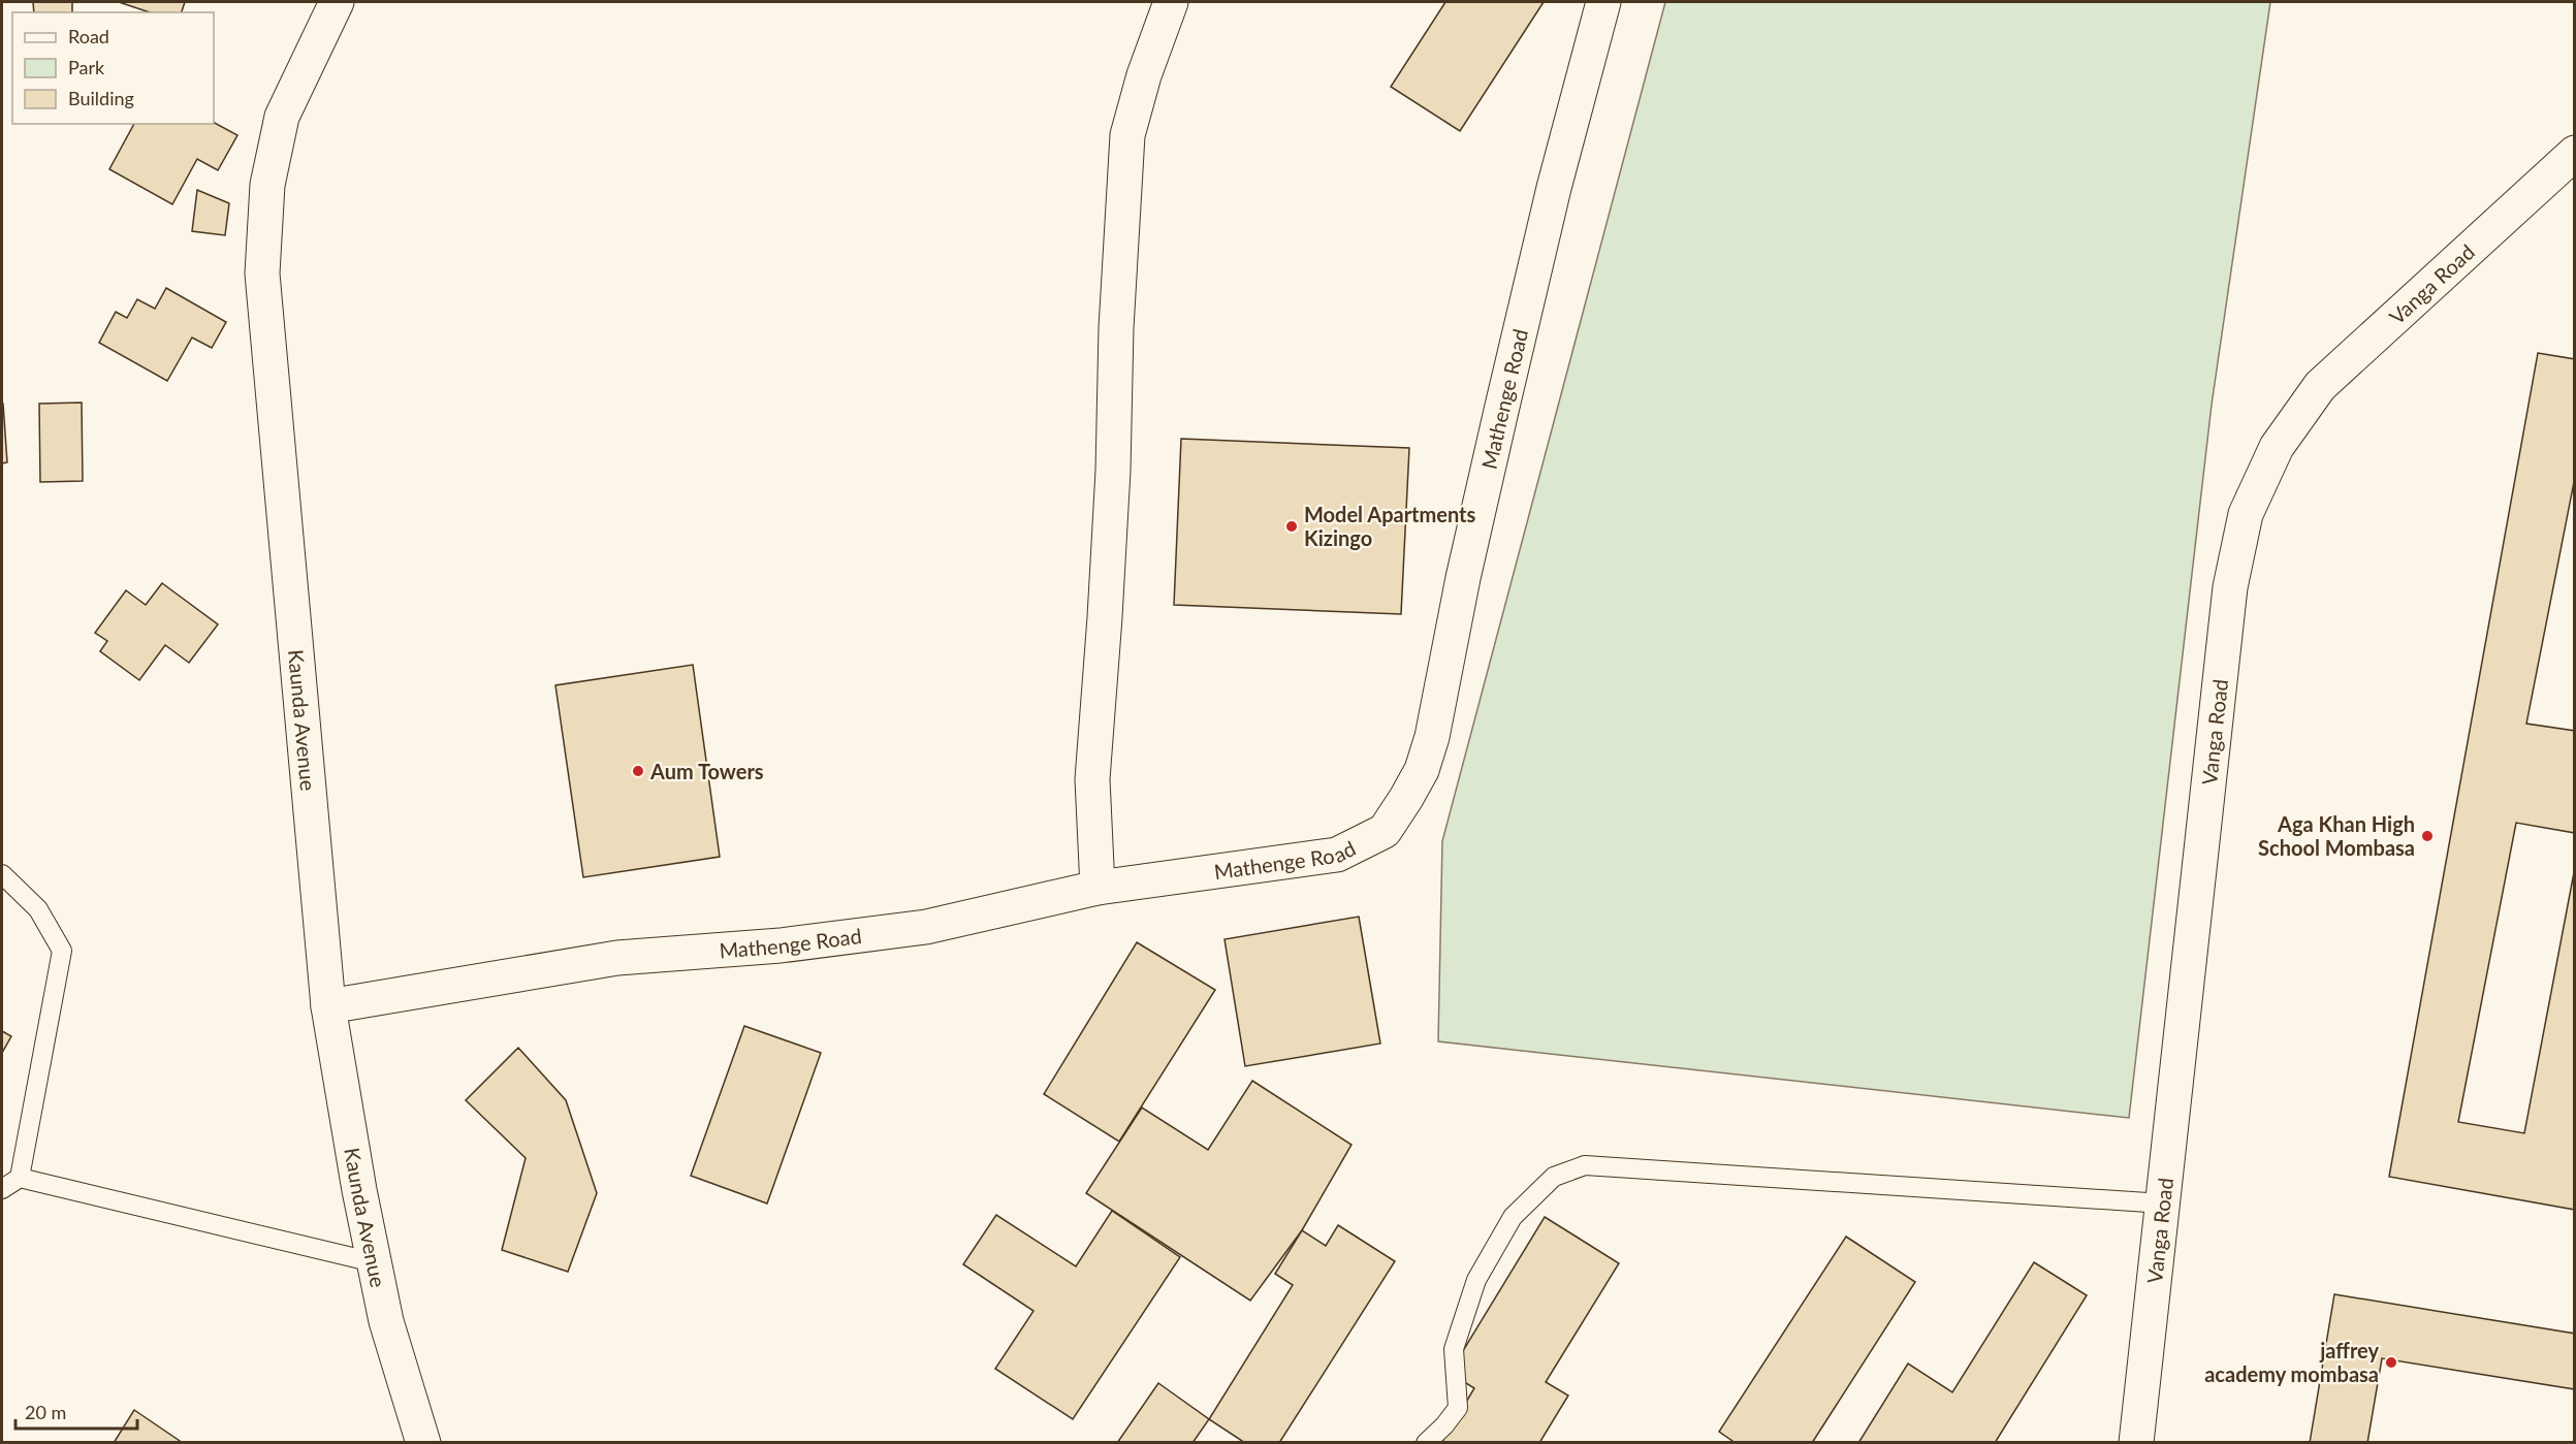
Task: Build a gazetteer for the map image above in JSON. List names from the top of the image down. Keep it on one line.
{"streets":{"street":["Vanga Road","Mathenge Road","Kaunda Avenue"]},"crossings":[["Mathenge Road","Kaunda Avenue"]],"places":["Model Apartments Kizingo","Aum Towers","Aga Khan High School Mombasa","jaffrey academy mombasa"],"legend":["Road","Park","Building"],"scale_bar":"20 m"}
